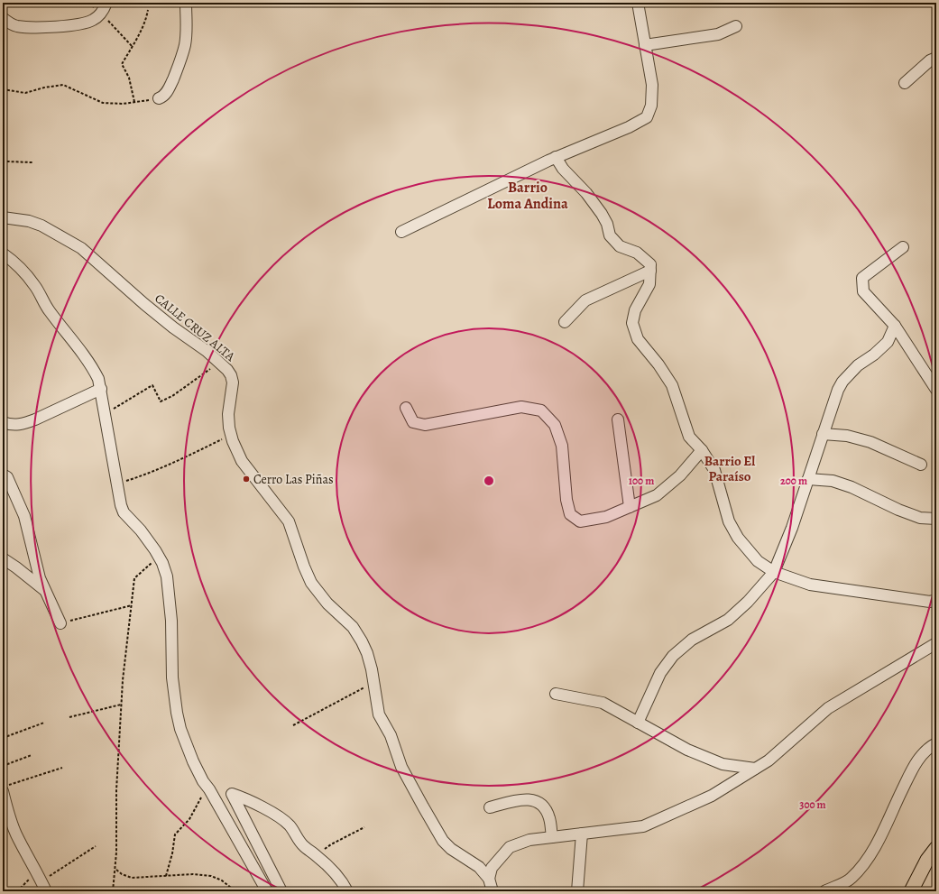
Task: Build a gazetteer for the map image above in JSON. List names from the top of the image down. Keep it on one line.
{"streets":{"street":["CALLE CRUZ ALTA"]},"districts":["Barrio Loma Andina","Barrio El Paraíso"],"places":["Cerro Las Piñas"],"rings":["100 m","200 m","300 m"]}
